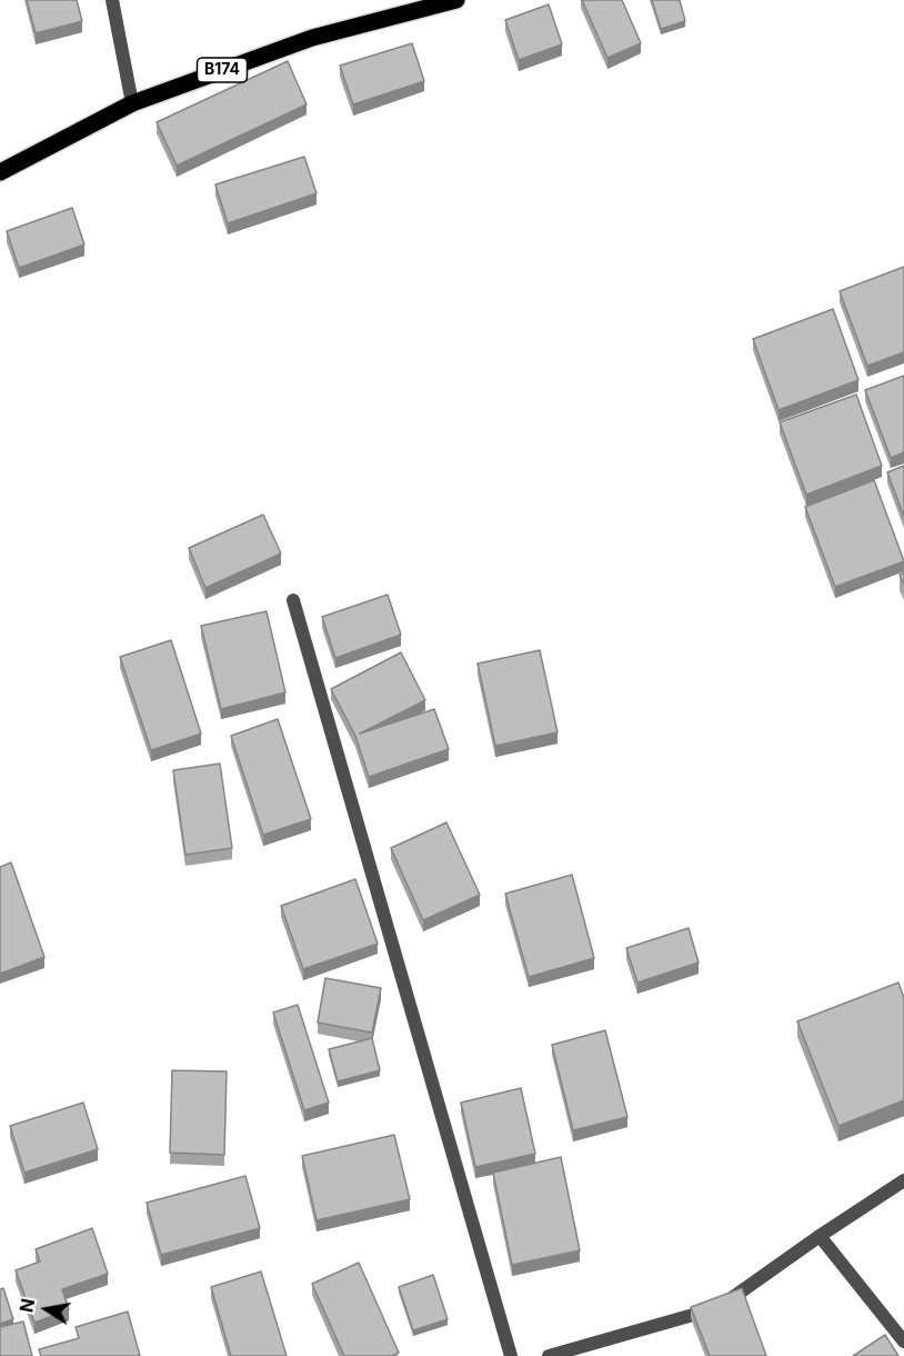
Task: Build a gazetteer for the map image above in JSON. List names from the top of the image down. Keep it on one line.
{"streets":{"main road":["B174"]},"north":"left"}
